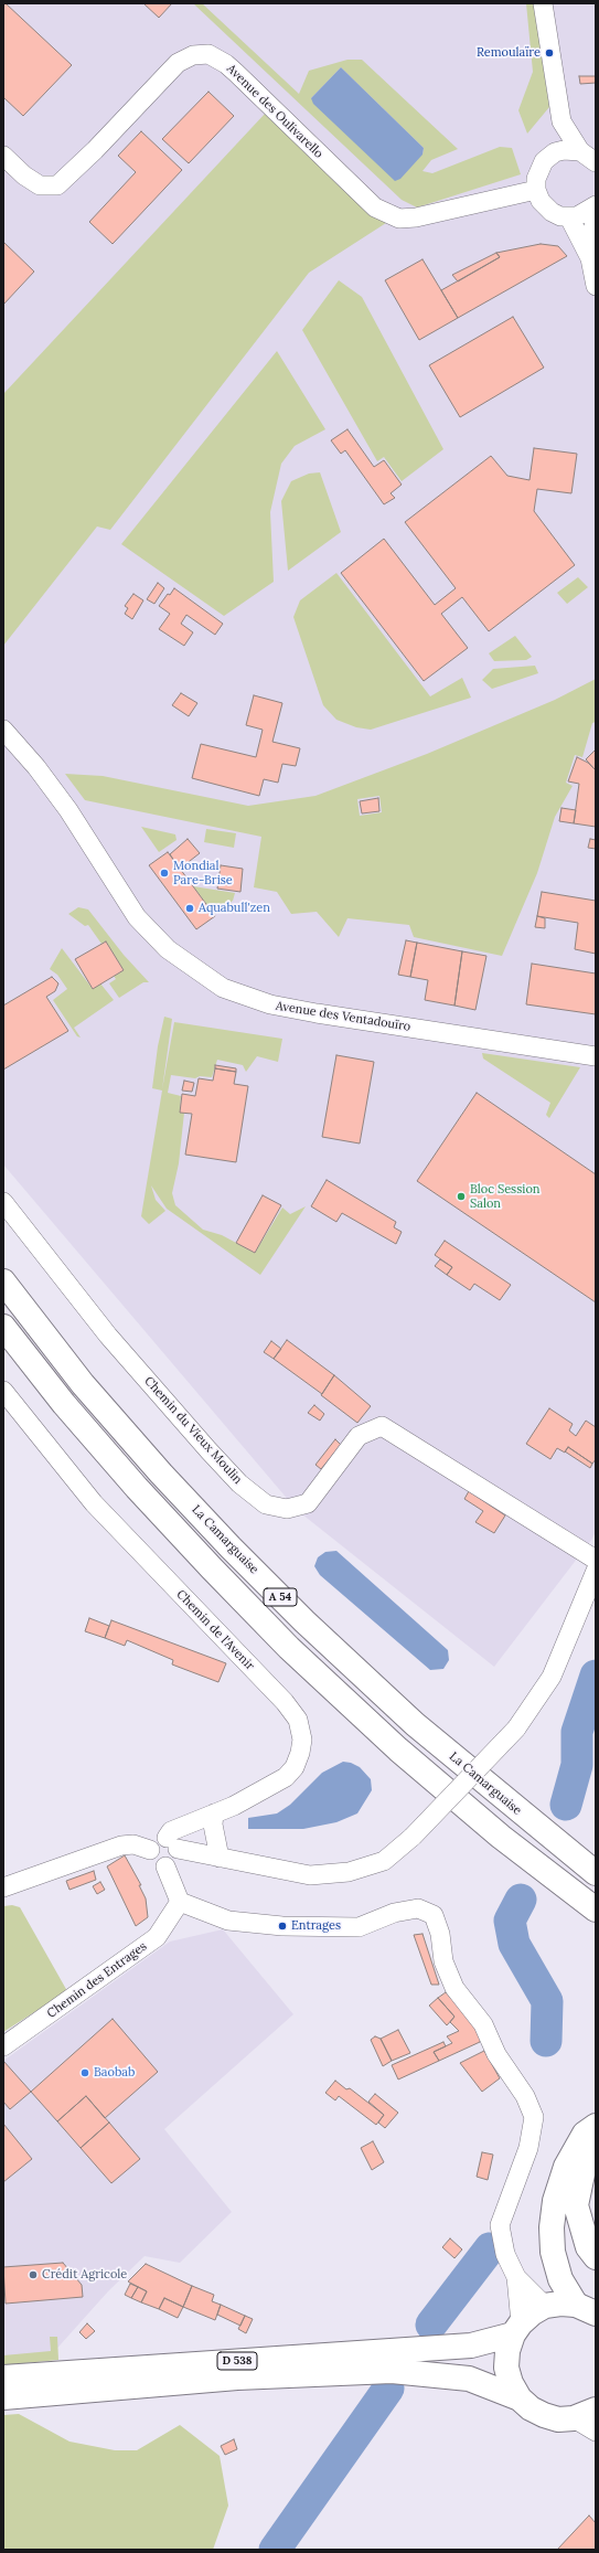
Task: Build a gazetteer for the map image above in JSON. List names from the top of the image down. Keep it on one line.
{"streets":{"main road":["La Camarguaise","A 54","D 538"],"street":["Avenue des Oulivarello","Avenue des Ventadouïro","Chemin du Vieux Moulin","Chemin de l'Avenir","Chemin des Entrages"]},"places":["Remoulaïre","Mondial Pare-Brise","Aquabull'zen","Bloc Session Salon","Entrages","Baobab","Crédit Agricole"]}
